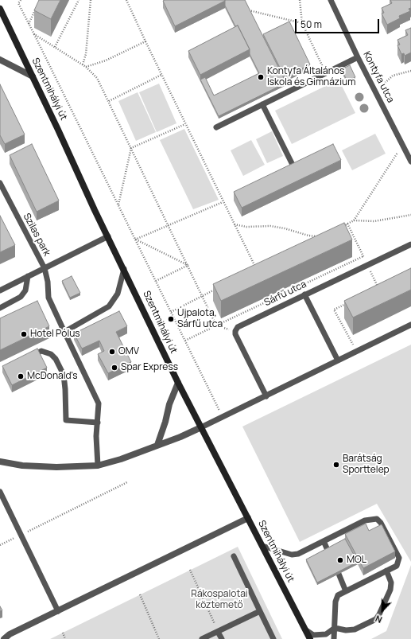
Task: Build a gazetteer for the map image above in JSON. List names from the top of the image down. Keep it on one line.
{"streets":{"main road":["Szentmihályi út"],"lane":["Kontyfa utca","Szilas park","Sárfű utca"]},"parks":["Rákospalotai köztemető"],"places":["Kontyfa Általános Iskola és Gimnázium","Újpalota, Sárfű utca","Hotel Pólus","OMV","Spar Express","McDonald's","Barátság Sporttelep","MOL"],"scale_bar":"50 m","north":"bottom left"}
